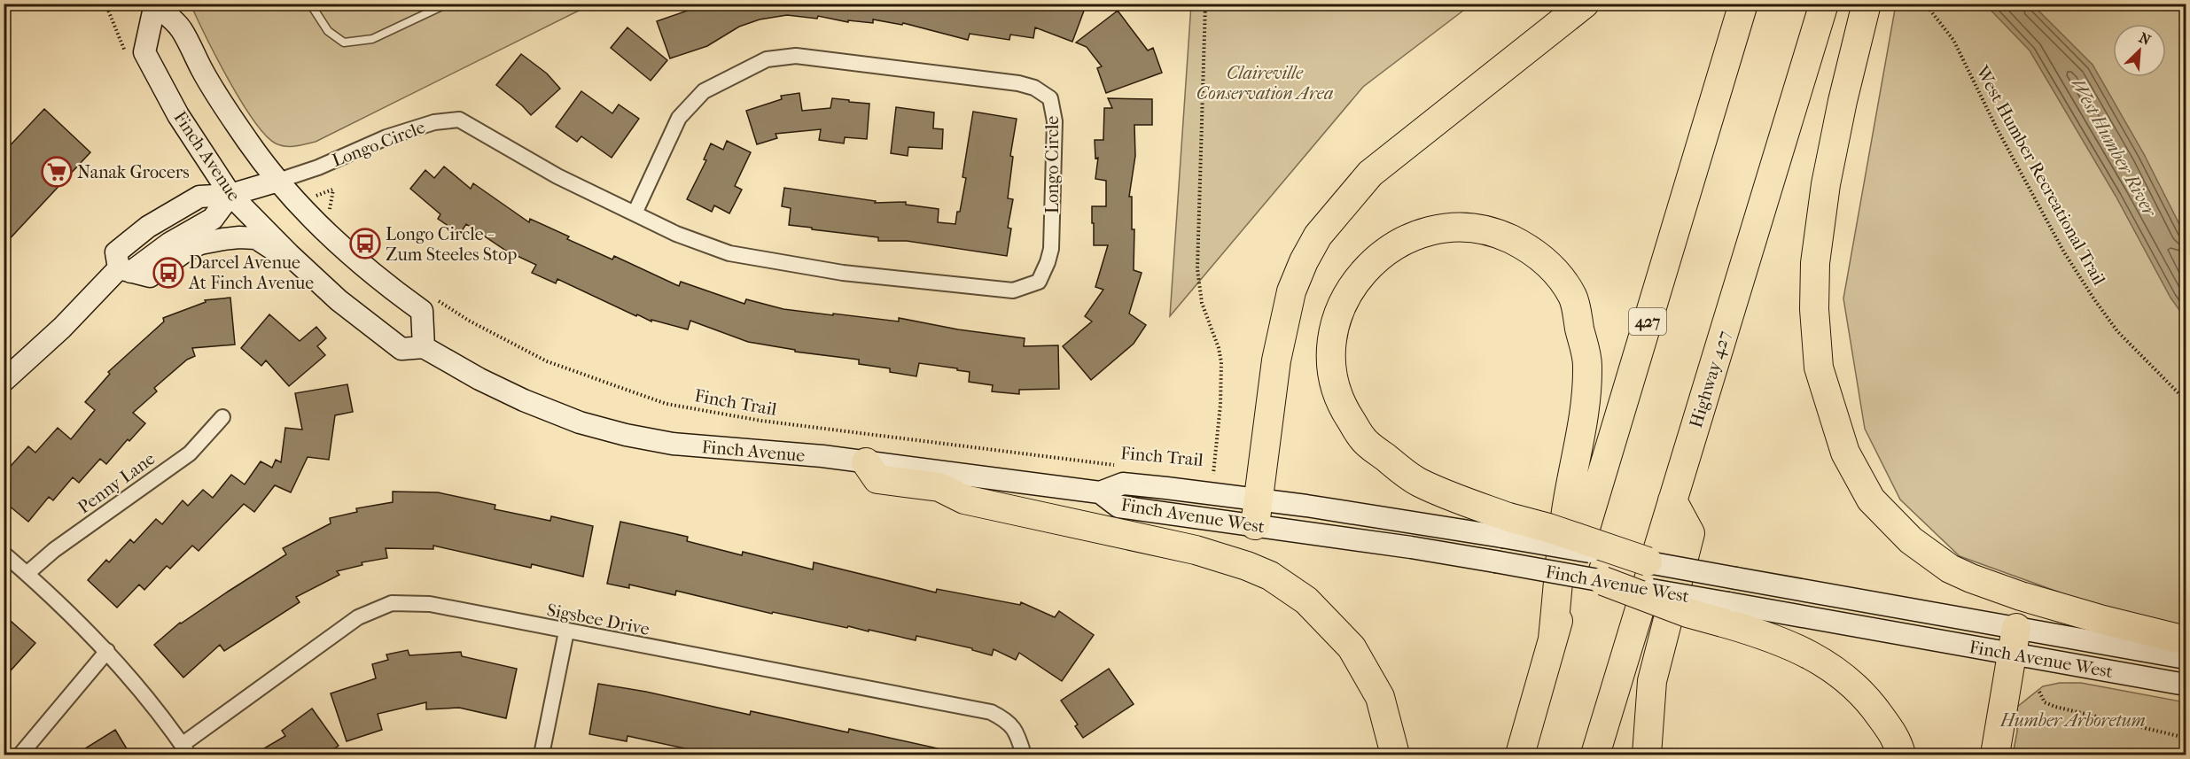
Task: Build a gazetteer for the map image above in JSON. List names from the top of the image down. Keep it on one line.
{"streets":{"highway":["427","Highway 427"],"main road":["Longo Circle","Finch Avenue","Finch Avenue West"],"street":["Penny Lane","Sigsbee Drive"],"path":["West Humber Recreational Trail","Finch Trail"]},"crossings":[["Longo Circle","Finch Avenue"],["Finch Avenue","Finch Avenue West"]],"water":["West Humber River"],"parks":["Claireville Conservation Area","Humber Arboretum"],"places":{"supermarket":["Nanak Grocers"],"bus stop":["Longo Circle - Zum Steeles Stop","Darcel Avenue At Finch Avenue"]},"north":"top right"}
